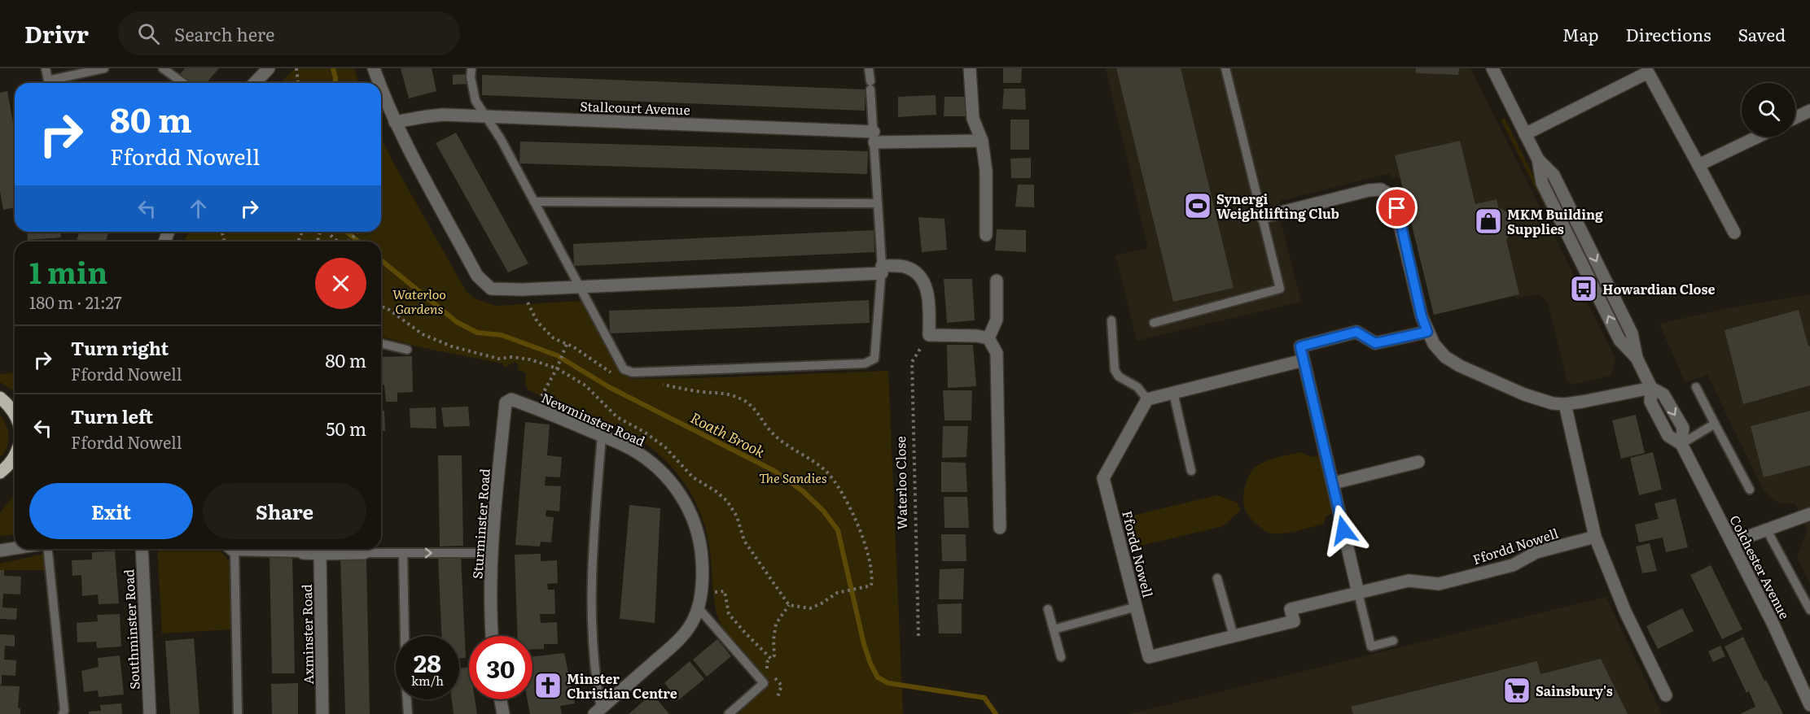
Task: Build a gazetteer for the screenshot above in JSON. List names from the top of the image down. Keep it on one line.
{"streets":{"street":["Stallcourt Avenue","Newminster Road","Sturminster Road","Ffordd Nowell","Colchester Avenue","Southminster Road","Axminster Road"],"path":["Waterloo Close"]},"crossings":[["Newminster Road","Sturminster Road"]],"water":["Roath Brook"],"parks":["Waterloo Gardens","The Sandies"],"places":{"sports":["Synergi Weightlifting Club"],"shop":["MKM Building Supplies"],"bus stop":["Howardian Close"],"church":["Minster Christian Centre"],"supermarket":["Sainsbury's"]},"page":{"header":"Drivr","search":"Search here","nav":["Map","Directions","Saved"],"turn":["80 m","Ffordd Nowell"],"heading":["1 min","180 m · 21:27"],"list":[{"name":"Turn right","note":"Ffordd Nowell","value":"80 m"},{"name":"Turn left","note":"Ffordd Nowell","value":"50 m"}],"buttons":["Exit","Share"],"speed":"28 km/h","limit":"30"}}
